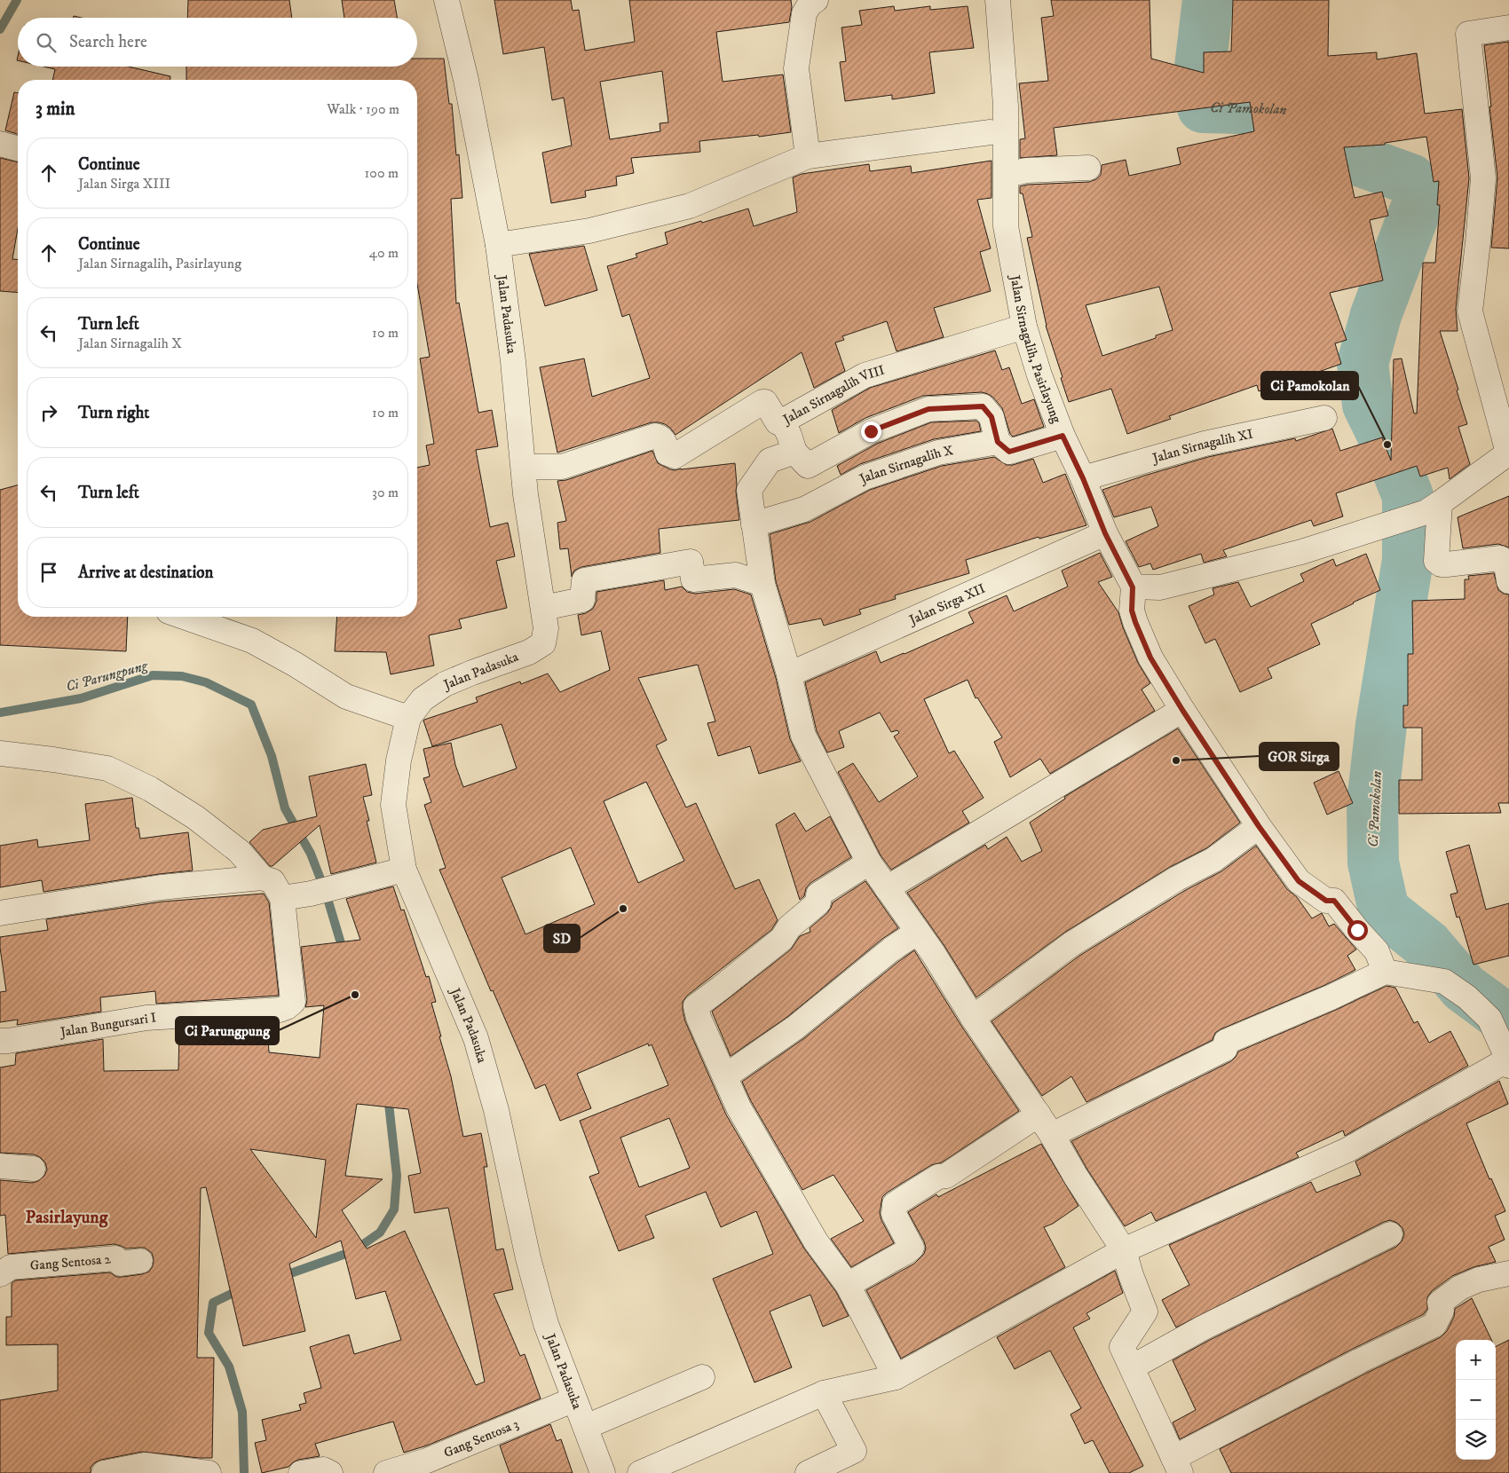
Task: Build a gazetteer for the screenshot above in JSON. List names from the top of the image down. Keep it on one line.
{"streets":{"street":["Jalan Padasuka","Jalan Sirnagalih, Pasirlayung","Jalan Sirnagalih VIII","Jalan Sirnagalih XI","Jalan Sirnagalih X","Jalan Sirga XII","Jalan Bungursari I","Gang Sentosa 2","Gang Sentosa 3"]},"crossings":[["Jalan Padasuka","Jalan Sirnagalih VIII"],["Jalan Padasuka","Gang Sentosa 3"],["Jalan Sirnagalih, Pasirlayung","Jalan Sirnagalih VIII"],["Jalan Sirnagalih, Pasirlayung","Jalan Sirnagalih XI"],["Jalan Sirnagalih, Pasirlayung","Jalan Sirga XII"]],"districts":["Pasirlayung"],"water":["Ci Pamokolan","Ci Parungpung"],"places":["Ci Pamokolan","GOR Sirga","SD","Ci Parungpung"],"page":{"search":"Search here","heading":["3 min","Walk · 190 m"],"list":[["Continue","Jalan Sirga XIII","100 m"],["Continue","Jalan Sirnagalih, Pasirlayung","40 m"],["Turn left","Jalan Sirnagalih X","10 m"],["Turn right","10 m"],["Turn left","30 m"],"Arrive at destination"],"map_buttons":["+","−"]}}
